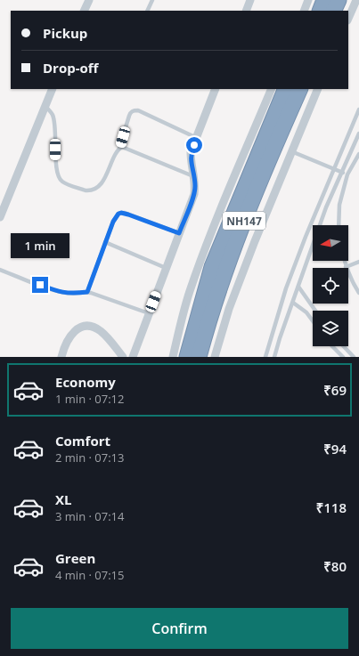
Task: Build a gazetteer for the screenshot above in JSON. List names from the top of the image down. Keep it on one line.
{"streets":{"highway":["NH147"]},"north":"left","page":{"banner":["Pickup","Drop-off"],"bubble":"1 min","list":[{"name":"Economy","note":"1 min · 07:12","value":"₹69"},{"name":"Comfort","note":"2 min · 07:13","value":"₹94"},{"name":"XL","note":"3 min · 07:14","value":"₹118"},{"name":"Green","note":"4 min · 07:15","value":"₹80"}],"buttons":"Confirm"}}
